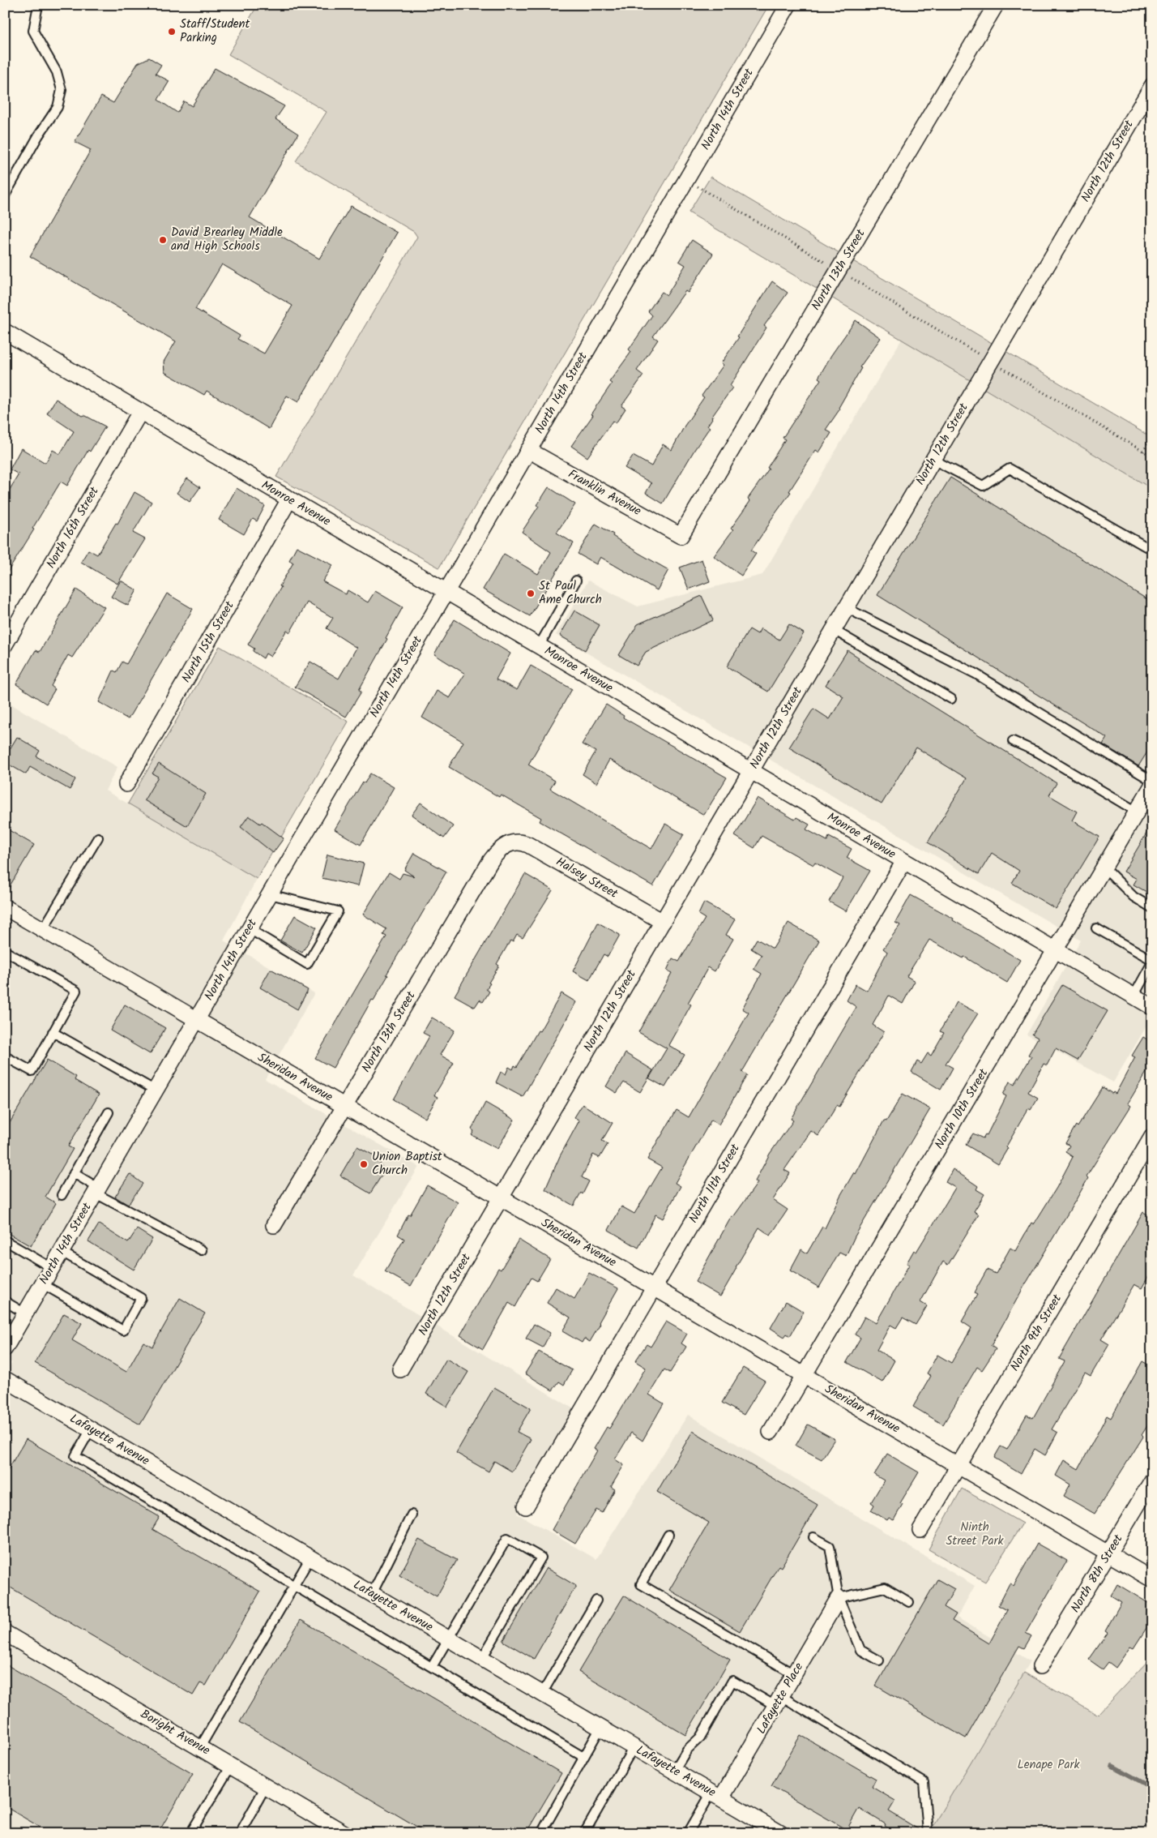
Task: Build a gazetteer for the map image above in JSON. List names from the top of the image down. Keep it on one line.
{"streets":{"street":["North 14th Street","North 12th Street","North 13th Street","Franklin Avenue","Monroe Avenue","North 16th Street","North 15th Street","Halsey Street","Sheridan Avenue","North 10th Street","North 11th Street","North 9th Street","Lafayette Avenue","North 8th Street","Lafayette Place","Boright Avenue"]},"crossings":[["North 14th Street","Franklin Avenue"],["North 14th Street","Monroe Avenue"],["North 14th Street","Sheridan Avenue"],["North 12th Street","Monroe Avenue"],["North 12th Street","Halsey Street"],["North 12th Street","Sheridan Avenue"],["North 13th Street","Franklin Avenue"],["North 13th Street","Halsey Street"],["North 13th Street","Sheridan Avenue"],["Monroe Avenue","North 16th Street"],["Monroe Avenue","North 15th Street"],["Monroe Avenue","North 10th Street"],["Monroe Avenue","North 11th Street"],["Sheridan Avenue","North 10th Street"],["Sheridan Avenue","North 11th Street"],["Sheridan Avenue","North 9th Street"],["Sheridan Avenue","North 8th Street"],["Lafayette Avenue","Lafayette Place"]],"parks":["Ninth Street Park","Lenape Park"],"places":["Staff/Student Parking","David Brearley Middle and High Schools","St Paul Ame Church","Union Baptist Church"]}
